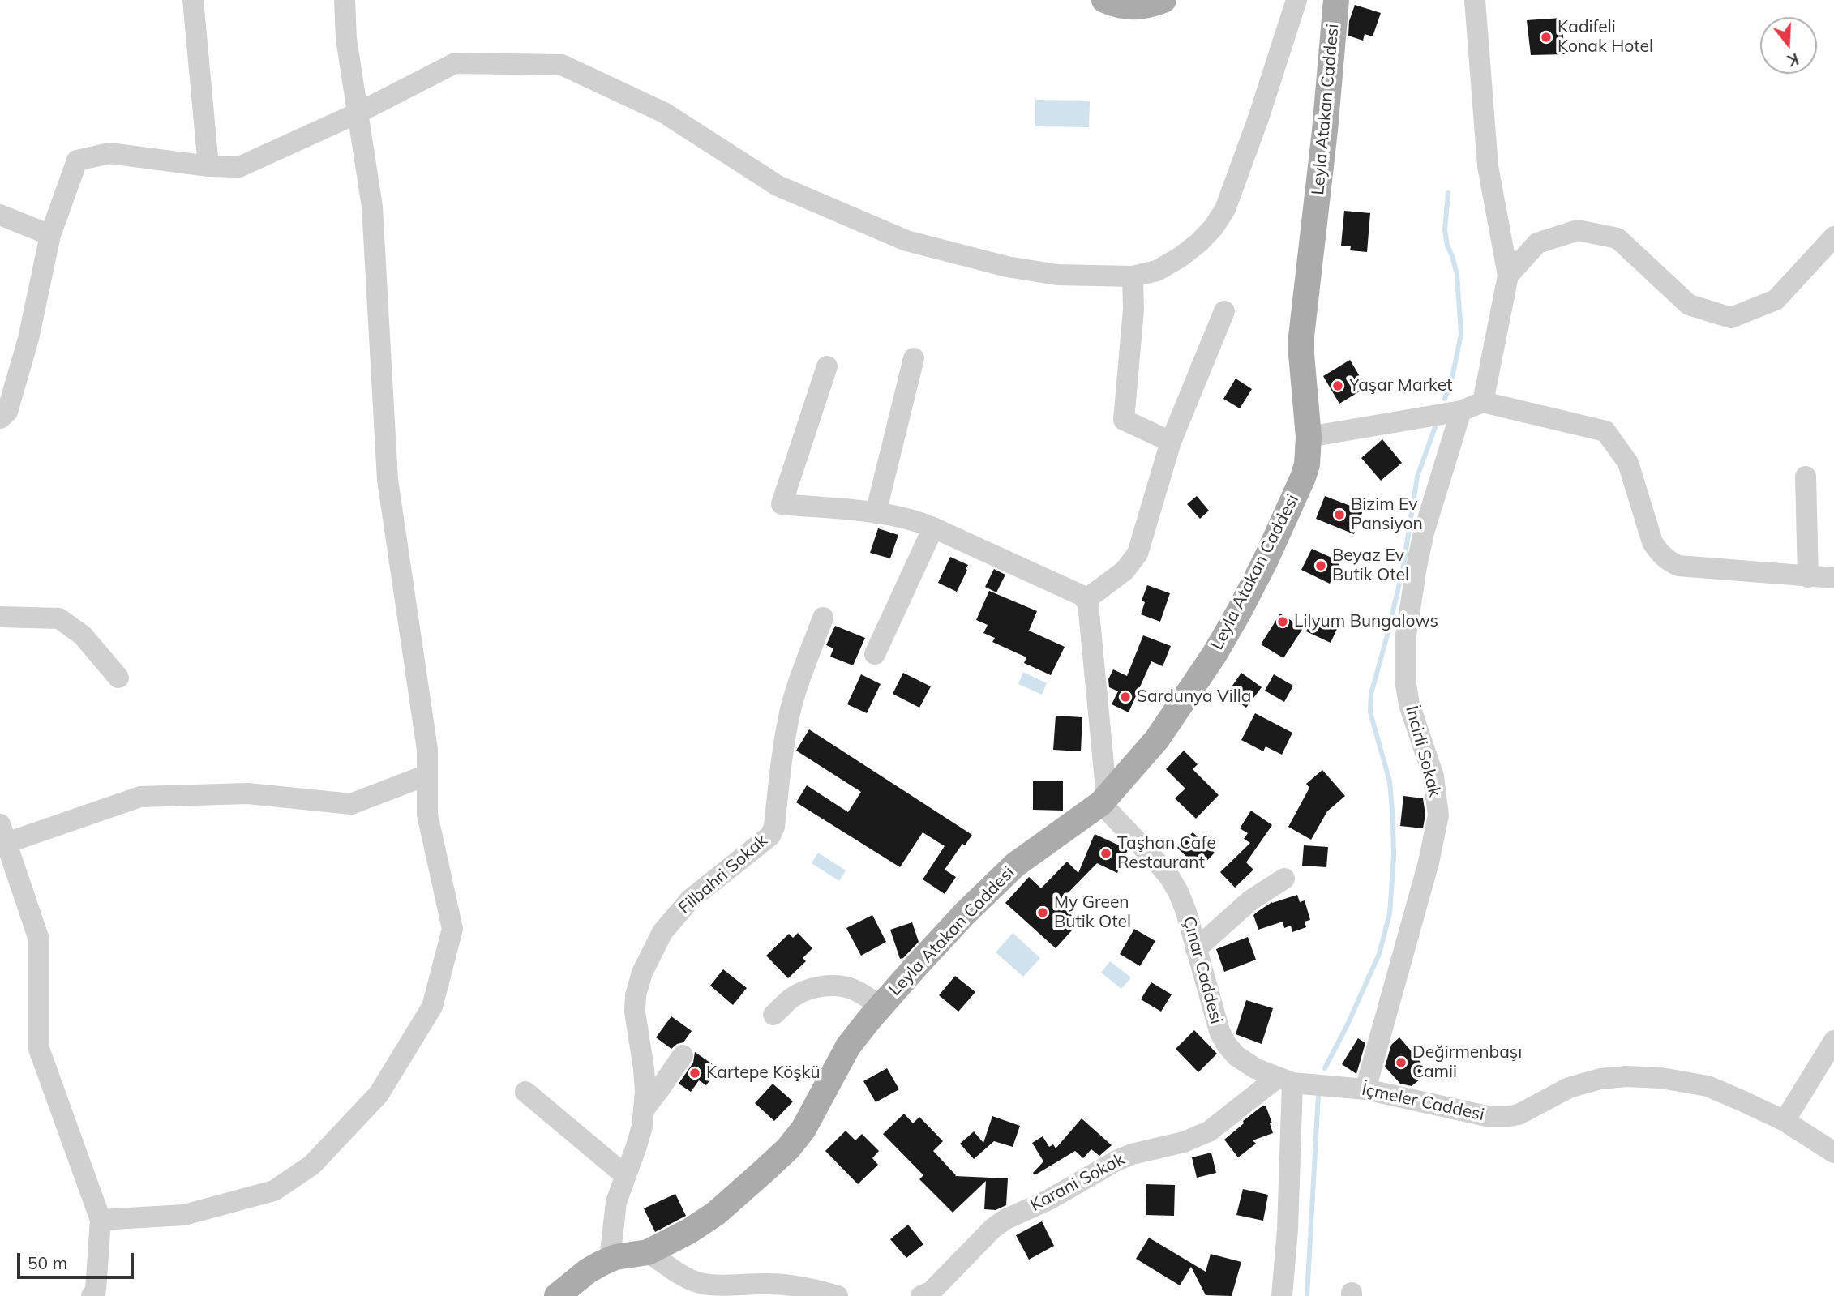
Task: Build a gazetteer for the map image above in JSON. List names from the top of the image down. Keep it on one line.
{"streets":{"main road":["Leyla Atakan Caddesi"],"street":["İncirli Sokak","Filbahri Sokak","Çınar Caddesi","İçmeler Caddesi","Karani Sokak"]},"crossings":[["Leyla Atakan Caddesi","Filbahri Sokak"],["Leyla Atakan Caddesi","Çınar Caddesi"],["İncirli Sokak","İçmeler Caddesi"],["Çınar Caddesi","İçmeler Caddesi"],["Çınar Caddesi","Karani Sokak"],["İçmeler Caddesi","Karani Sokak"]],"places":["Kadifeli Konak Hotel","Yaşar Market","Bizim Ev Pansiyon","Beyaz Ev Butik Otel","Lilyum Bungalows","Sardunya Villa","Taşhan Cafe Restaurant","My Green Butik Otel","Değirmenbaşı Camii","Kartepe Köşkü"],"scale_bar":"50 m","north":"bottom"}
